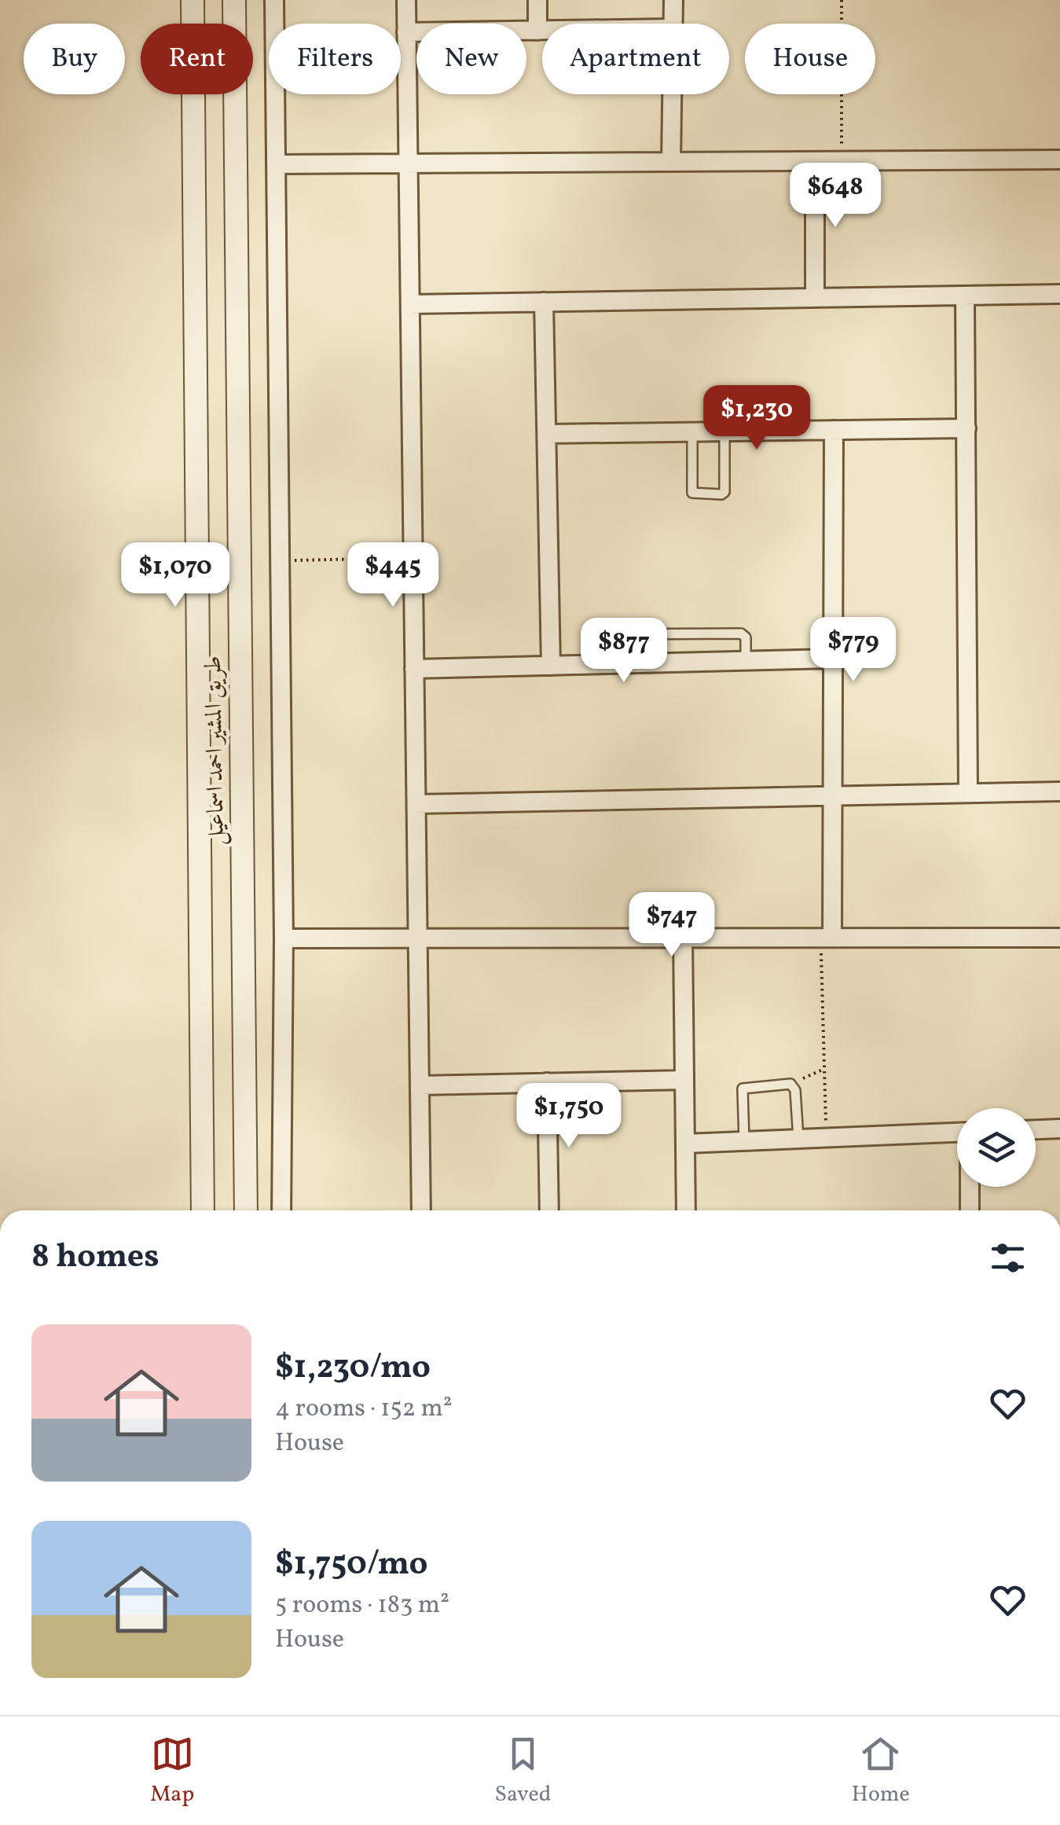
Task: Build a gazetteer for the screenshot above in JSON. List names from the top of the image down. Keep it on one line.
{"streets":{"street":["طريق المشير احمد اسماعيل"]},"page":{"chip":["Buy","Rent","Filters","New","Apartment","House"],"price":["$648","$1,230","$1,070","$445","$779","$877","$747","$1,750"],"heading":"8 homes","list":[{"name":"$1,230/mo","note":"4 rooms · 152 m² · House"},{"name":"$1,750/mo","note":"5 rooms · 183 m² · House"}],"tabs":["Map","Saved","Home"]}}
